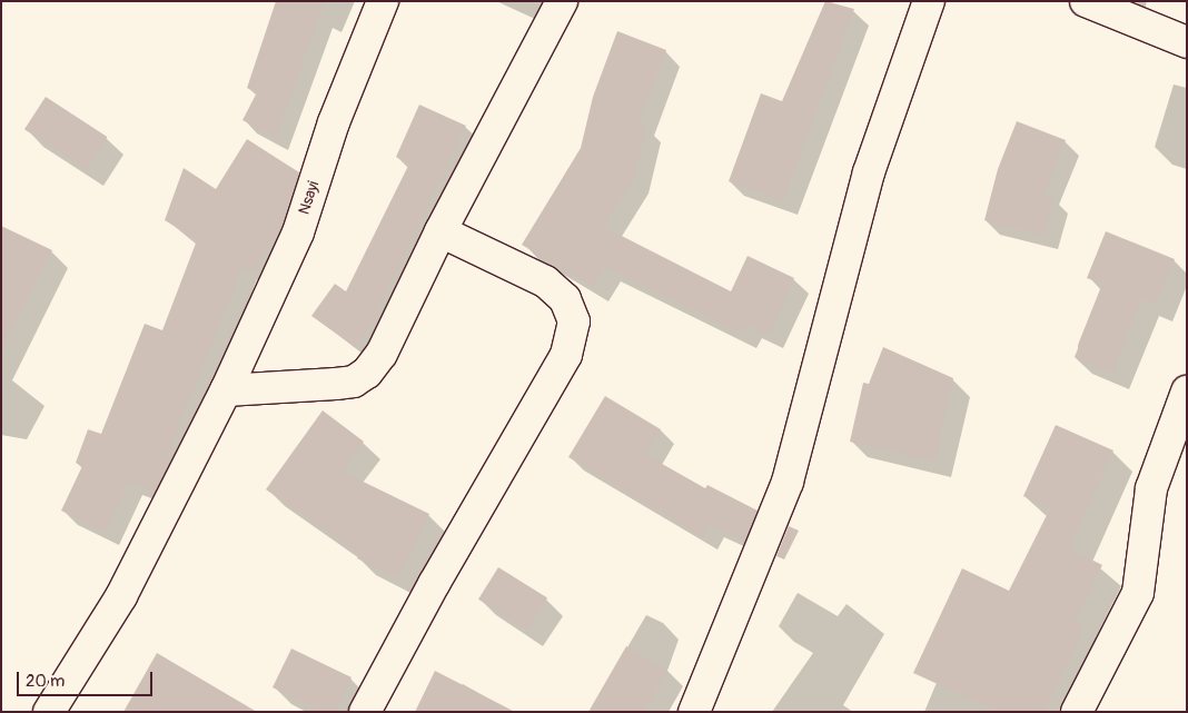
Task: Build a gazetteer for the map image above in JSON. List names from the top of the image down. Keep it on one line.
{"streets":{"street":["Nsayi"]},"scale_bar":"20 m"}
